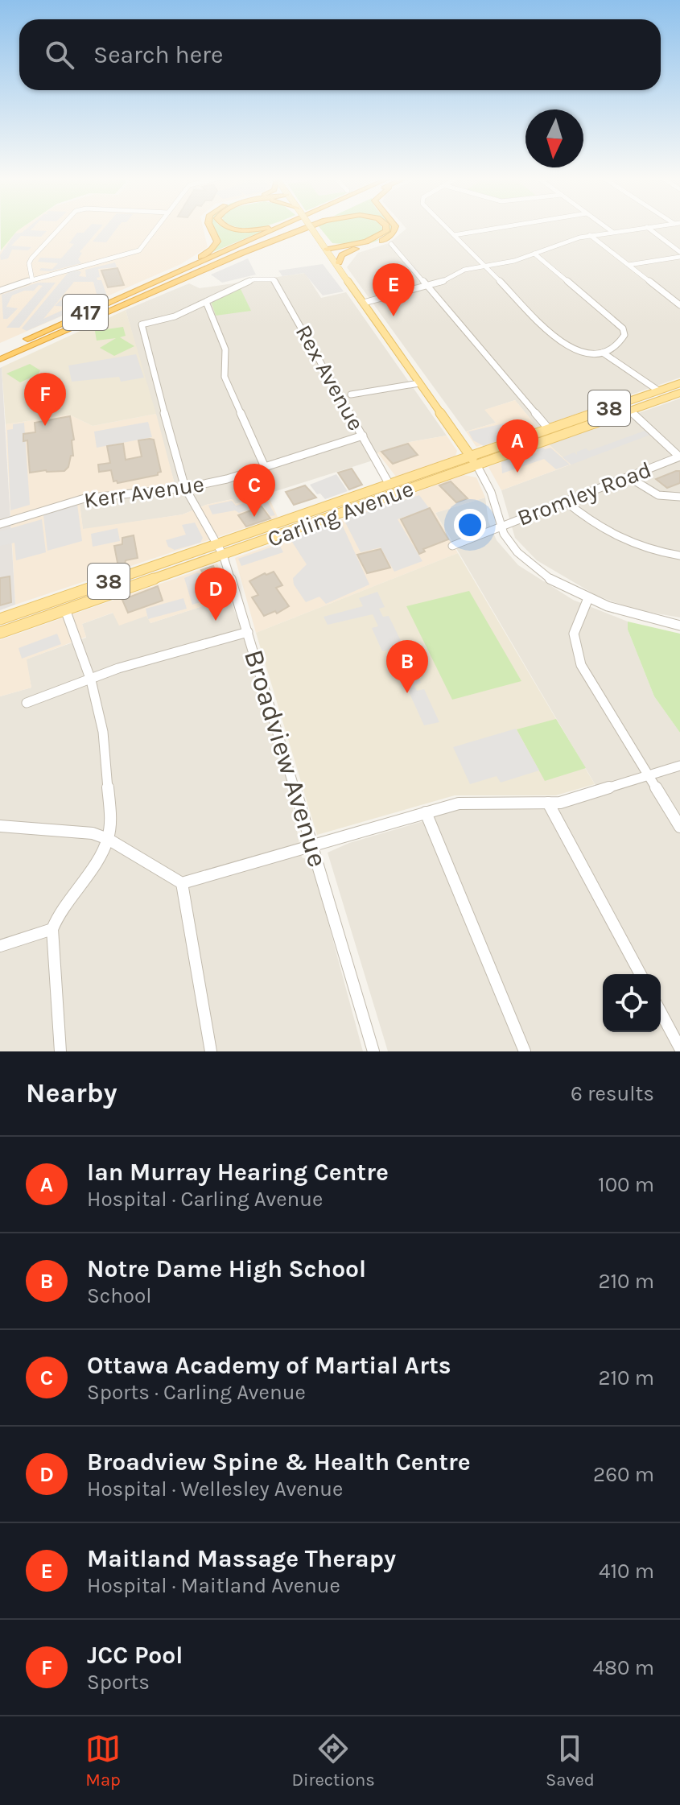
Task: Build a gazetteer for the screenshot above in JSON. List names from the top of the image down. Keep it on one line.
{"streets":{"highway":["417"],"main road":["38","Carling Avenue"],"street":["Rex Avenue","Kerr Avenue","Bromley Road","Broadview Avenue"]},"crossings":[["Rex Avenue","Kerr Avenue"],["Rex Avenue","Carling Avenue"],["Rex Avenue","Broadview Avenue"],["Kerr Avenue","Broadview Avenue"],["Carling Avenue","Broadview Avenue"]],"north":"bottom","page":{"search":"Search here","pins":["E","F","A","C","D","B"],"heading":["Nearby","6 results"],"list":[{"mark":"A","name":"Ian Murray Hearing Centre","note":"Hospital · Carling Avenue","value":"100 m"},{"mark":"B","name":"Notre Dame High School","note":"School","value":"210 m"},{"mark":"C","name":"Ottawa Academy of Martial Arts","note":"Sports · Carling Avenue","value":"210 m"},{"mark":"D","name":"Broadview Spine & Health Centre","note":"Hospital · Wellesley Avenue","value":"260 m"},{"mark":"E","name":"Maitland Massage Therapy","note":"Hospital · Maitland Avenue","value":"410 m"},{"mark":"F","name":"JCC Pool","note":"Sports","value":"480 m"}],"nav":["Map","Directions","Saved"]}}
